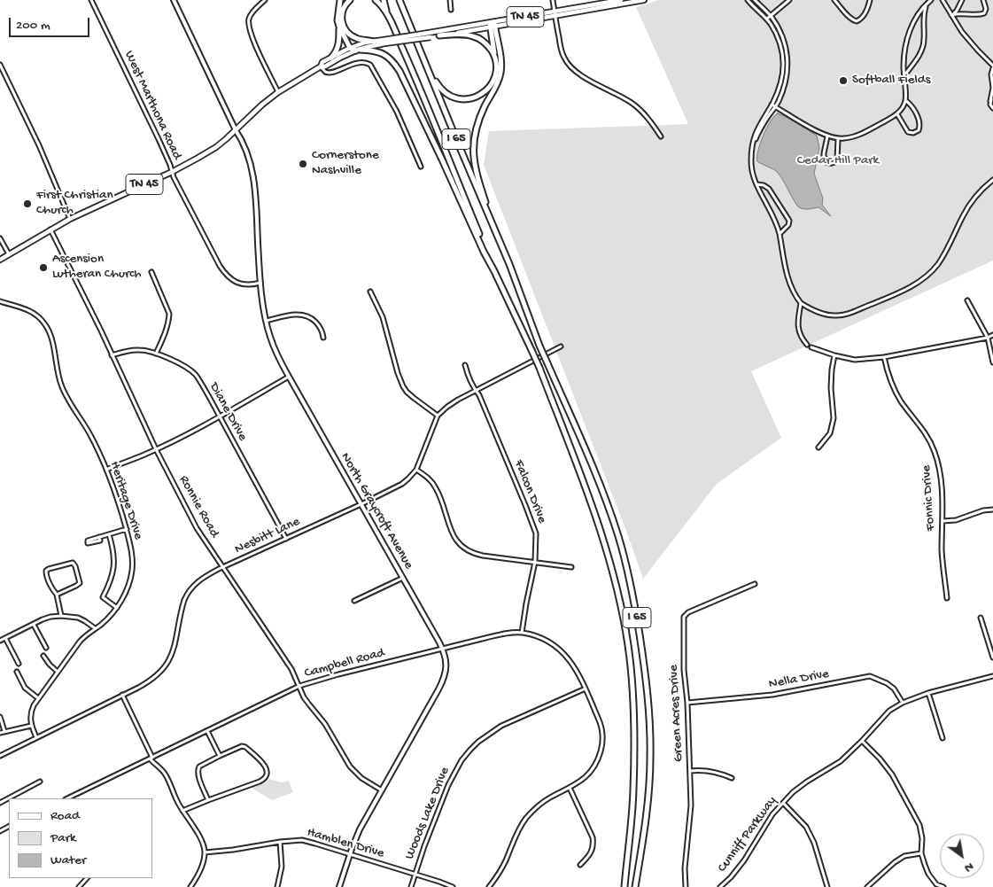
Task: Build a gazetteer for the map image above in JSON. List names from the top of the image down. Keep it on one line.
{"streets":{"highway":["I 65"],"main road":["TN 45"],"street":["West Marthona Road","Diane Drive","Falcon Drive","Fonnic Drive","Heritage Drive","Ronnie Road","North Graycroft Avenue","Nesbitt Lane","Campbell Road","Nella Drive","Green Acres Drive","Woods Lake Drive","Cunniff Parkway","Hamblen Drive"]},"crossings":[["TN 45","West Marthona Road"],["TN 45","Ronnie Road"],["TN 45","North Graycroft Avenue"],["West Marthona Road","North Graycroft Avenue"],["Diane Drive","Ronnie Road"],["Diane Drive","Nesbitt Lane"],["Falcon Drive","Nesbitt Lane"],["Falcon Drive","Campbell Road"],["Ronnie Road","North Graycroft Avenue"],["Ronnie Road","Nesbitt Lane"],["Ronnie Road","Campbell Road"],["North Graycroft Avenue","Nesbitt Lane"],["North Graycroft Avenue","Campbell Road"],["North Graycroft Avenue","Hamblen Drive"],["Campbell Road","Woods Lake Drive"],["Nella Drive","Green Acres Drive"],["Nella Drive","Cunniff Parkway"],["Woods Lake Drive","Hamblen Drive"]],"parks":["Cedar Hill Park"],"places":["Softball Fields","Cornerstone Nashville","First Christian Church","Ascension Lutheran Church"],"legend":["Road","Park","Water"],"scale_bar":"200 m","north":"bottom right"}
